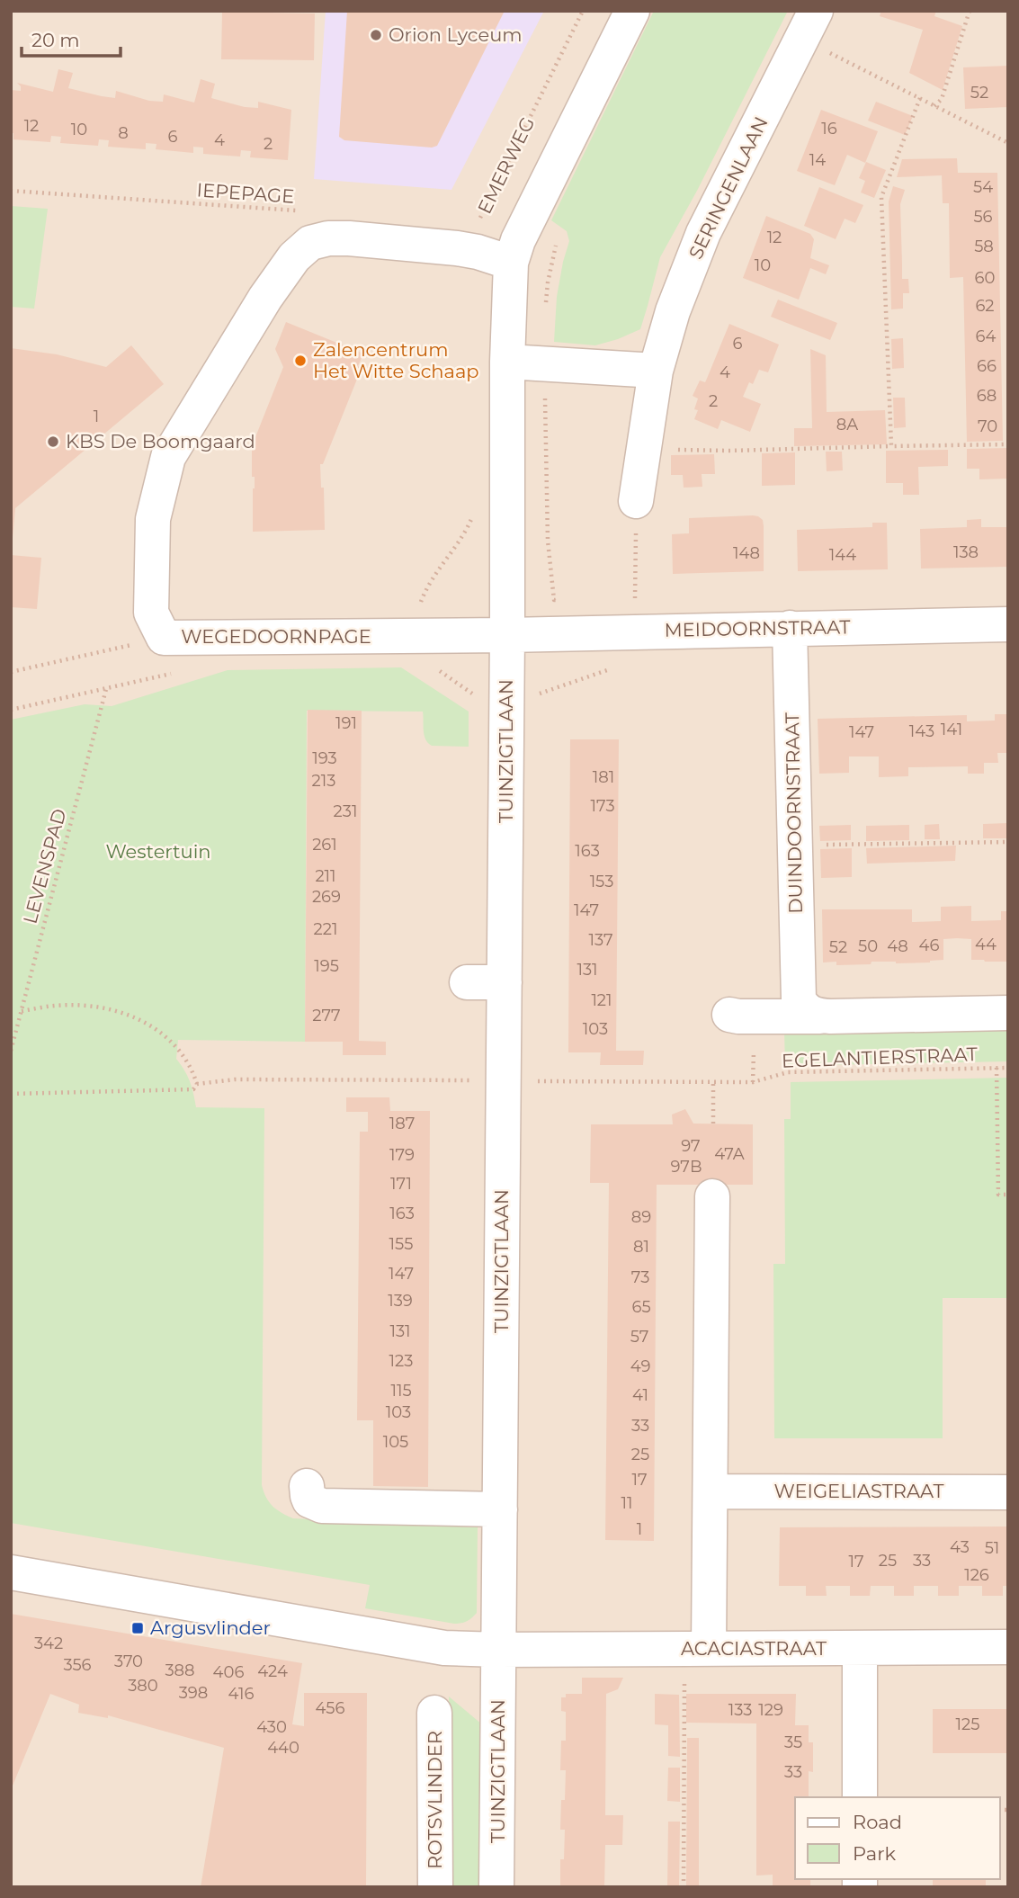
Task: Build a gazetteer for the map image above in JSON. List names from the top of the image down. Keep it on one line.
{"streets":{"street":["SERINGENLAAN","MEIDOORNSTRAAT","WEGEDOORNPAGE","TUINZIGTLAAN","DUINDOORNSTRAAT","WEIGELIASTRAAT","ACACIASTRAAT","ROTSVLINDER"],"path":["EMERWEG","IEPEPAGE","LEVENSPAD","EGELANTIERSTRAAT"]},"crossings":[["EMERWEG","WEGEDOORNPAGE"],["MEIDOORNSTRAAT","WEGEDOORNPAGE"],["MEIDOORNSTRAAT","TUINZIGTLAAN"],["MEIDOORNSTRAAT","DUINDOORNSTRAAT"],["WEGEDOORNPAGE","TUINZIGTLAAN"],["TUINZIGTLAAN","ACACIASTRAAT"]],"parks":["Westertuin"],"places":{"other":["Orion Lyceum","Zalencentrum Het Witte Schaap","KBS De Boomgaard"],"transit":["Argusvlinder"]},"house_numbers":["52","12","16","10","8","6","4","2","14","54","56","12","58","10","60","62","64","6","66","4","68","2","1","8A","70","138","148","144","191","141","143","147","193","181","213","173","231","261","163","211","153","269","147","221","137","44","46","50","48","52","195","131","121","277","103","187","97","47A","179","97B","171","163","89","155","81","147","73","139","65","131","57","123","49","115","41","103","33","105","25","17","11","1","43","51","25","33","17","126","342","370","356","388","424","406","380","398","416","456","133","129","125","430","35","440","33"],"legend":["Road","Park"],"scale_bar":"20 m"}
